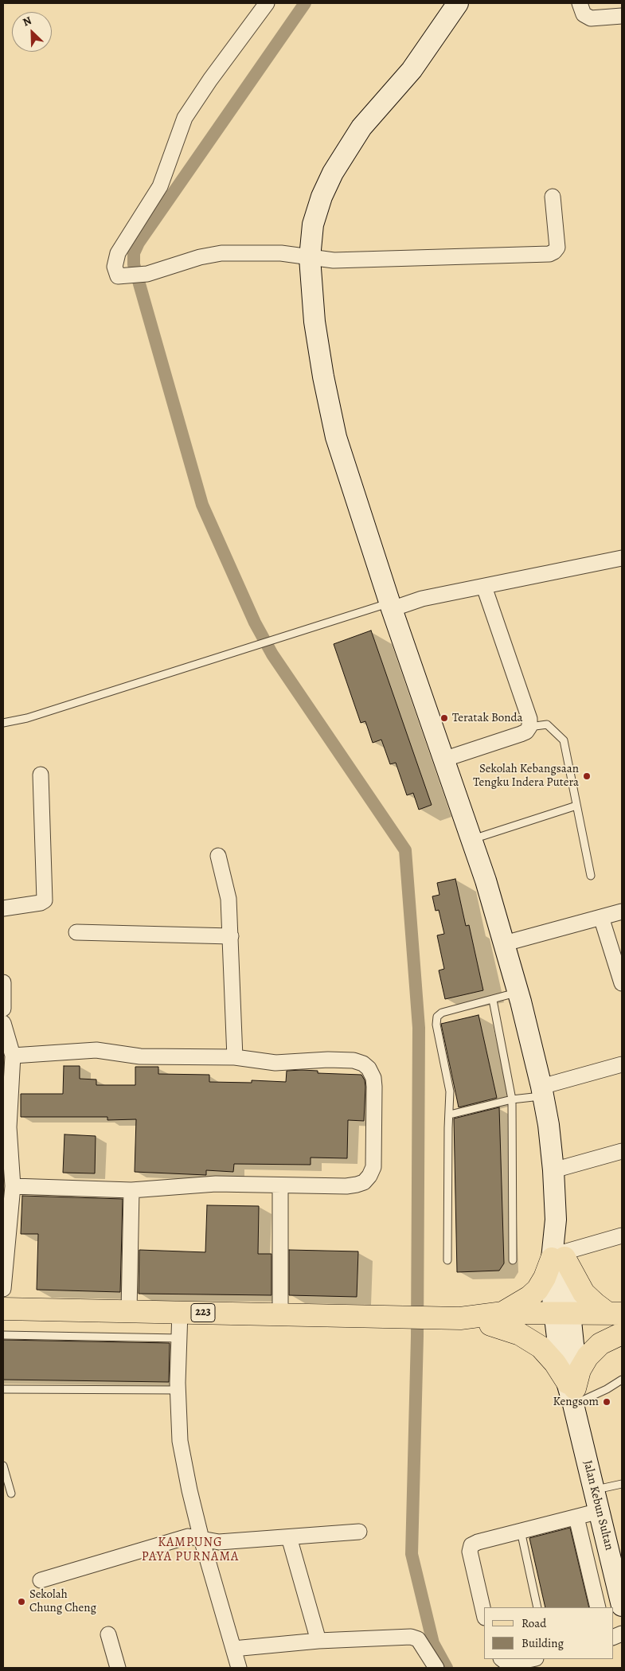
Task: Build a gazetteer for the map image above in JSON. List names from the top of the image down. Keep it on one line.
{"streets":{"main road":["223","Jalan Kebun Sultan"]},"crossings":[["223","Jalan Kebun Sultan"]],"districts":["KAMPUNG PAYA PURNAMA"],"places":["Teratak Bonda","Sekolah Kebangsaan Tengku Indera Putera","Kengsom","Sekolah Chung Cheng"],"legend":["Road","Building"],"north":"top left"}
